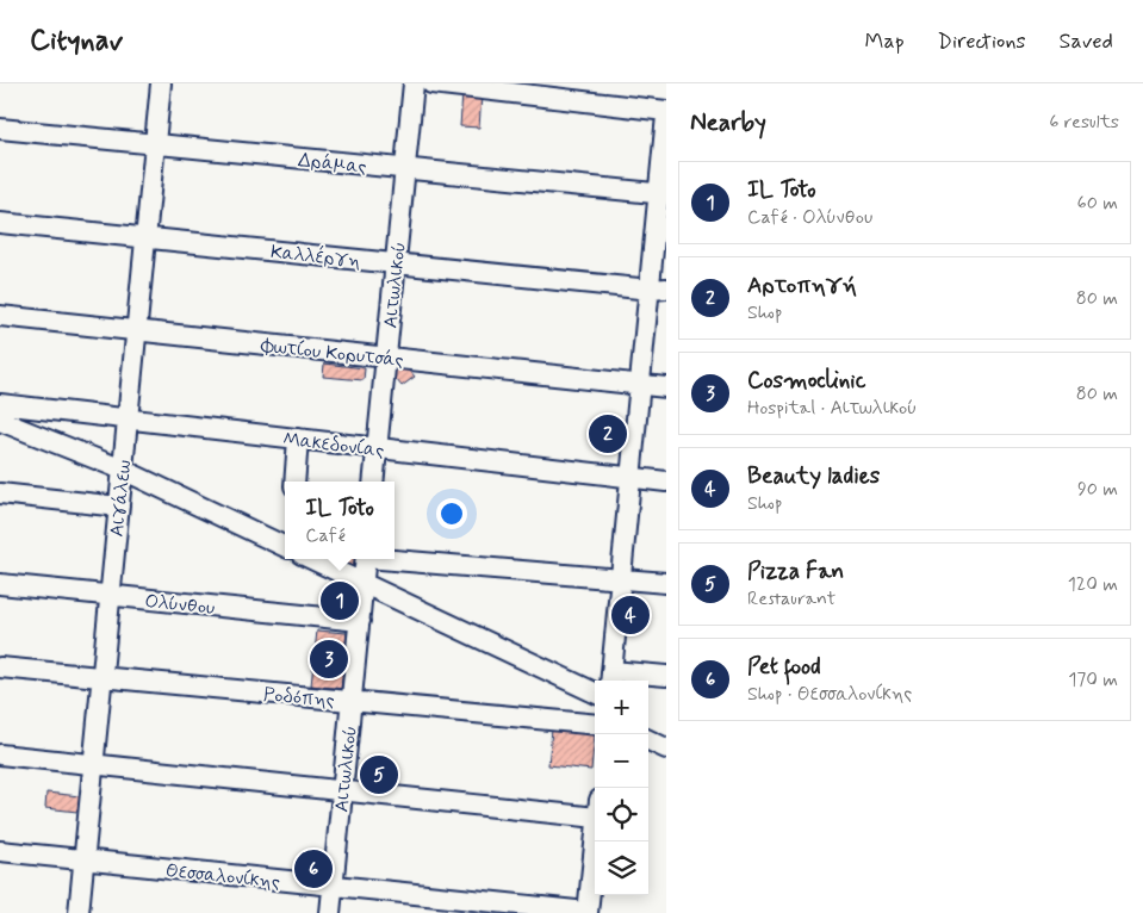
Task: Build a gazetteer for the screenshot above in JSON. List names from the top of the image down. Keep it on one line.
{"streets":{"street":["Δράμας","Καλλέργη","Αιτωλικού","Φωτίου Κορυτσάς","Μακεδονίας","Αιγάλεω","Ολύνθου","Ροδόπης","Θεσσαλονίκης"]},"crossings":[["Δράμας","Αιτωλικού"],["Δράμας","Αιγάλεω"],["Καλλέργη","Αιτωλικού"],["Καλλέργη","Αιγάλεω"],["Αιτωλικού","Φωτίου Κορυτσάς"],["Αιτωλικού","Μακεδονίας"],["Αιτωλικού","Ολύνθου"],["Αιτωλικού","Ροδόπης"],["Αιτωλικού","Θεσσαλονίκης"],["Φωτίου Κορυτσάς","Αιγάλεω"],["Μακεδονίας","Αιγάλεω"],["Αιγάλεω","Ολύνθου"],["Αιγάλεω","Ροδόπης"],["Αιγάλεω","Θεσσαλονίκης"]],"page":{"header":"Citynav","nav":["Map","Directions","Saved"],"heading":["Nearby","6 results"],"list":[{"mark":"1","name":"IL Toto","note":"Café · Ολύνθου","value":"60 m"},{"mark":"2","name":"Αρτοπηγή","note":"Shop","value":"80 m"},{"mark":"3","name":"Cosmoclinic","note":"Hospital · Αιτωλικού","value":"80 m"},{"mark":"4","name":"Beauty ladies","note":"Shop","value":"90 m"},{"mark":"5","name":"Pizza Fan","note":"Restaurant","value":"120 m"},{"mark":"6","name":"Pet food","note":"Shop · Θεσσαλονίκης","value":"170 m"}],"pins":["2","1","4","3","5","6"],"popup":["IL Toto","Café"],"map_buttons":["+","−"]}}
